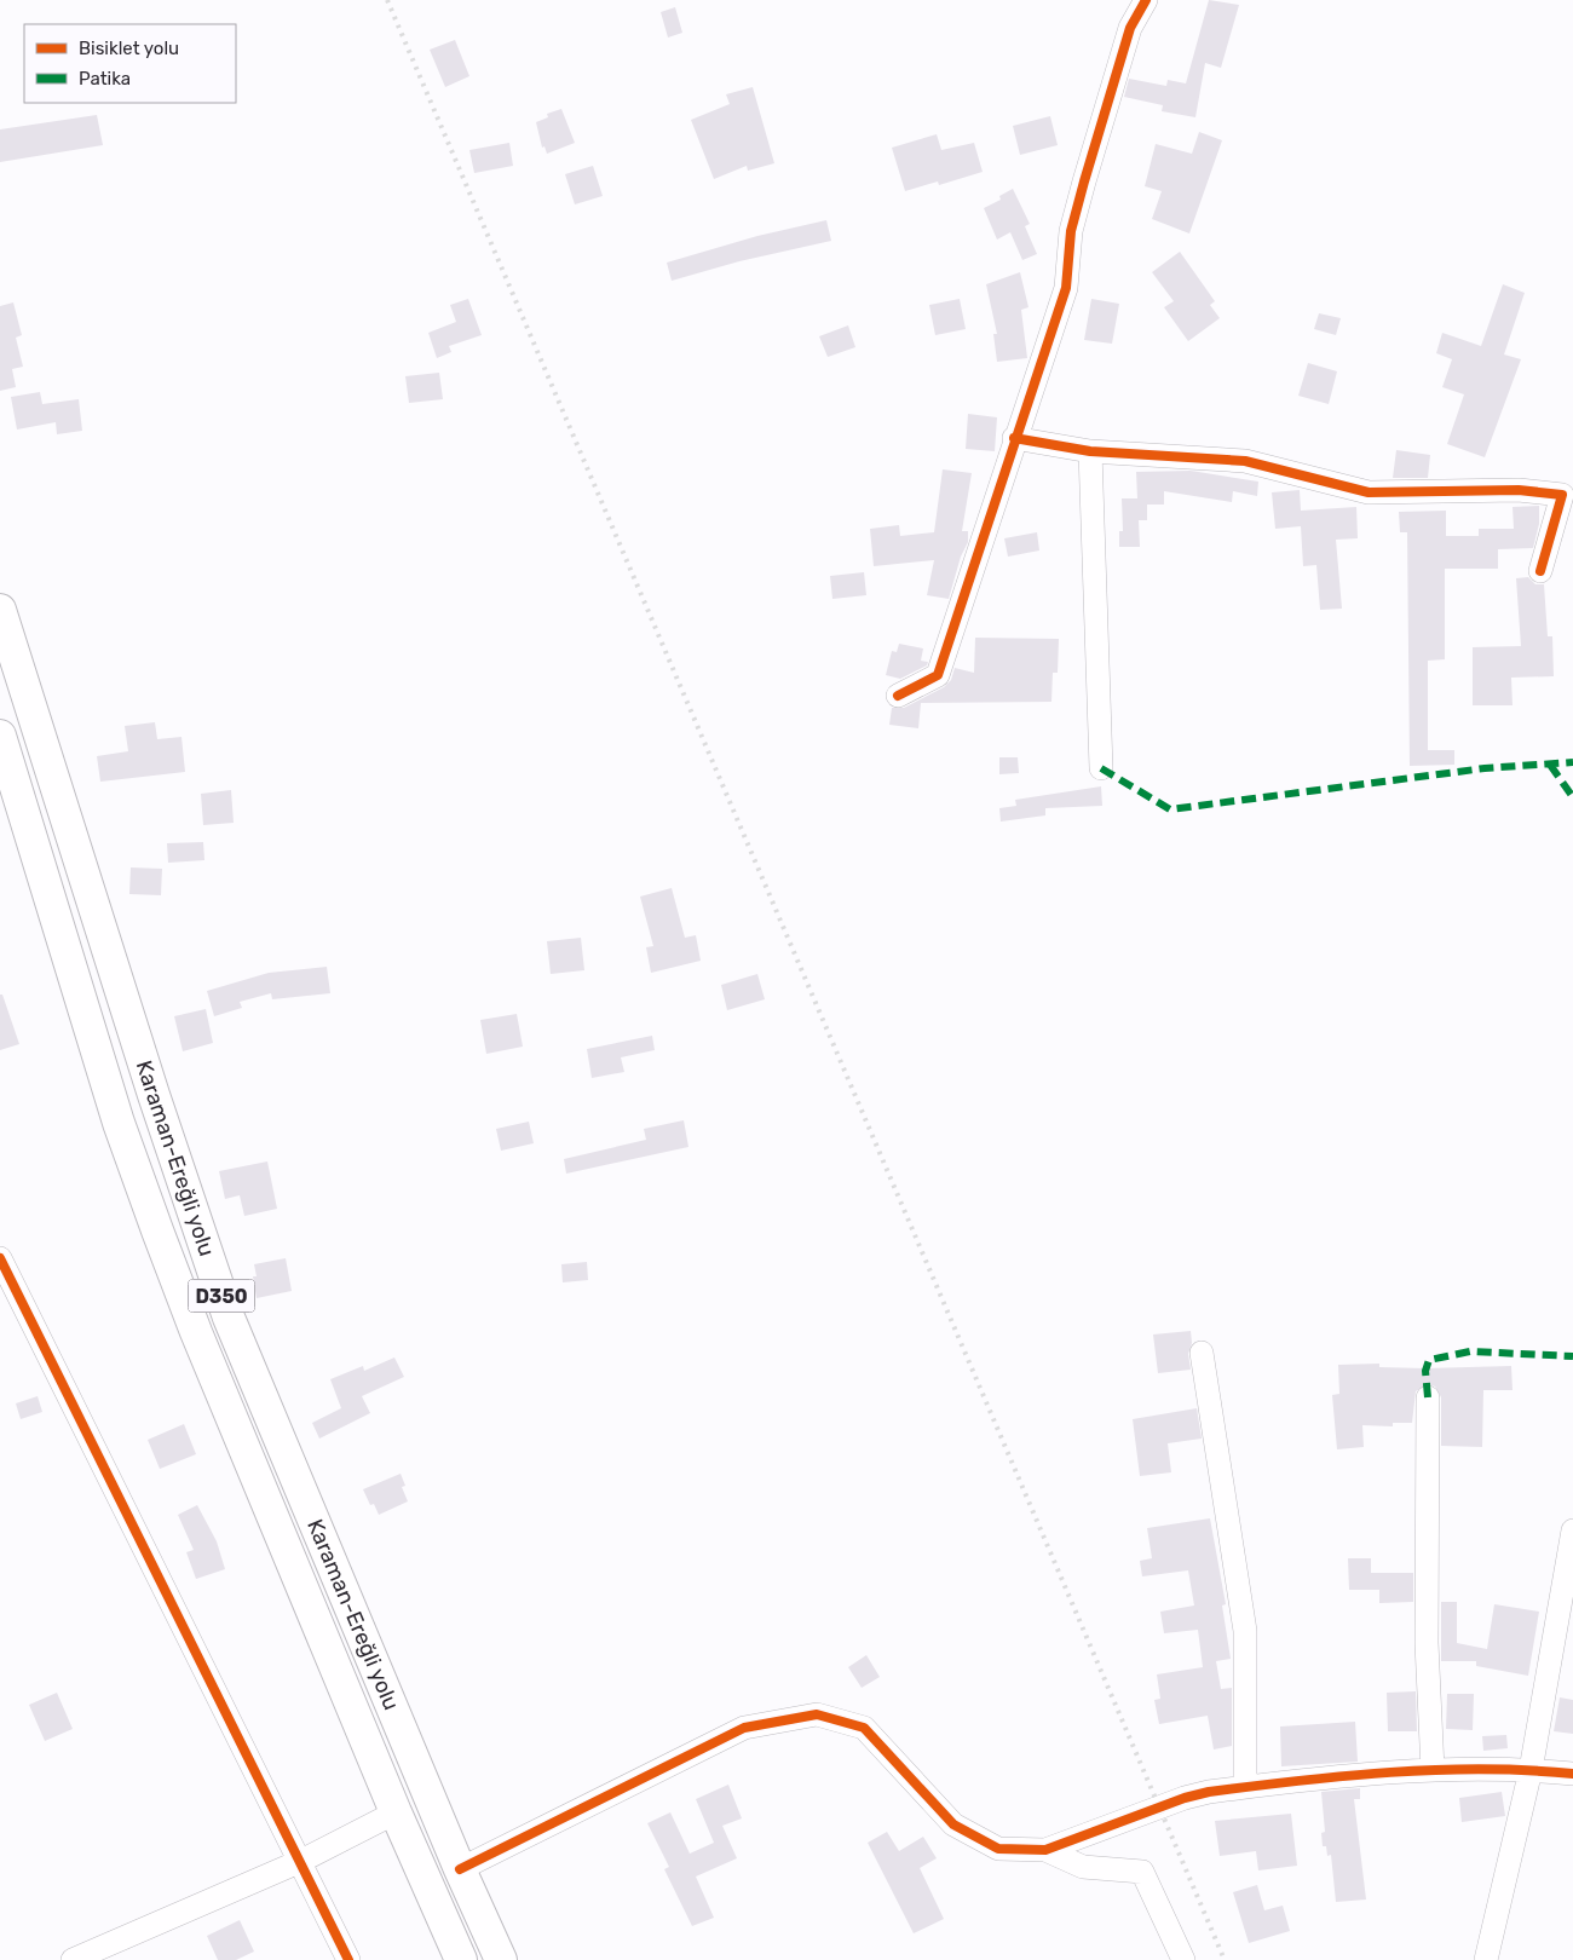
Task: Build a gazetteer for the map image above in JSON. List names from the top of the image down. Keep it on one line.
{"streets":{"highway":["Karaman-Ereğli yolu","D350"]},"legend":["Bisiklet yolu","Patika"]}
